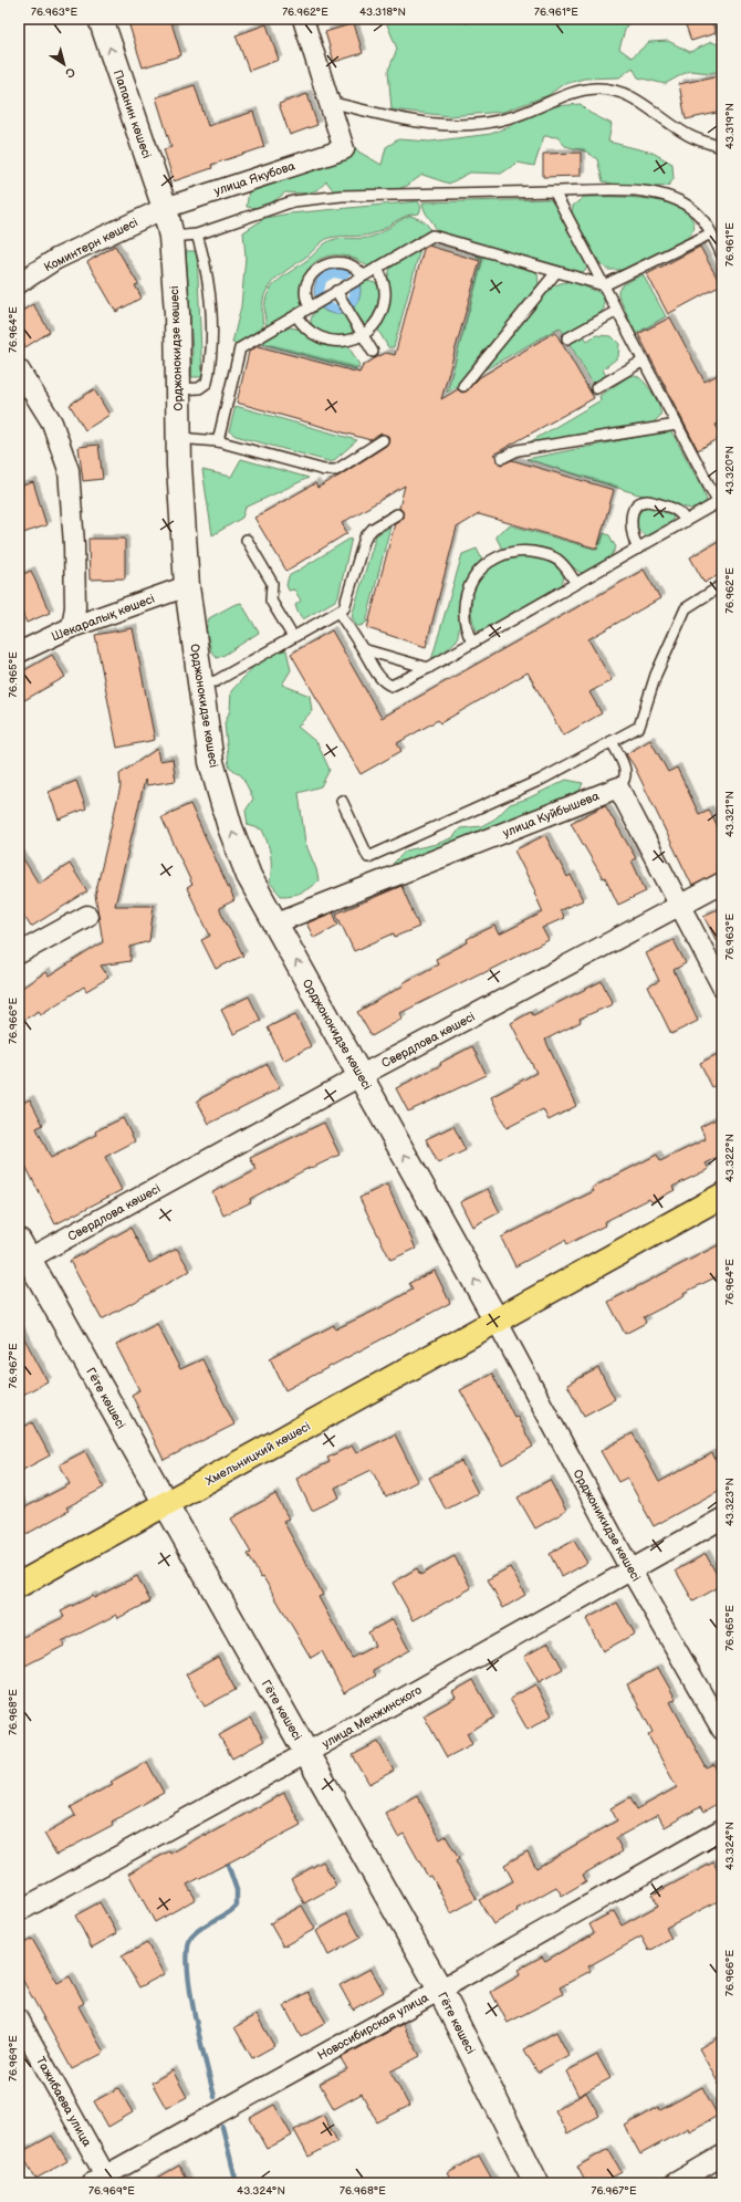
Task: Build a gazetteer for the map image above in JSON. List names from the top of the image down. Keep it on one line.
{"streets":{"main road":["Папанин көшесі","Орджонокидзе көшесі","Гёте көшесі","Хмельницкий көшесі"],"street":["улица Якубова","Коминтерн көшесі","Шекаралық көшесі","улица Куйбышева","Свердлова көшесі","Орджоникидзе көшесі","улица Менжинского","Новосибирская улица","Тажибаева улица"]},"crossings":[["Папанин көшесі","улица Якубова"],["Папанин көшесі","Коминтерн көшесі"],["Папанин көшесі","Орджонокидзе көшесі"],["улица Якубова","Коминтерн көшесі"],["улица Якубова","Орджонокидзе көшесі"],["Коминтерн көшесі","Орджонокидзе көшесі"],["Орджонокидзе көшесі","Шекаралық көшесі"],["Орджонокидзе көшесі","улица Куйбышева"],["Орджонокидзе көшесі","Свердлова көшесі"],["Орджонокидзе көшесі","Хмельницкий көшесі"],["Орджонокидзе көшесі","Орджоникидзе көшесі"],["Свердлова көшесі","Гёте көшесі"],["Гёте көшесі","Хмельницкий көшесі"],["Гёте көшесі","улица Менжинского"],["Гёте көшесі","Новосибирская улица"],["Хмельницкий көшесі","Орджоникидзе көшесі"],["Орджоникидзе көшесі","улица Менжинского"],["Новосибирская улица","Тажибаева улица"]],"one_way":["Папанин көшесі","Орджонокидзе көшесі"],"north":"bottom right","coordinates":["76.963°E","76.962°E","43.318°N","76.961°E","43.319°N","76.964°E","43.320°N","76.965°E","43.321°N","76.966°E","43.322°N","76.967°E","43.323°N","76.968°E","43.324°N","76.969°E"]}
